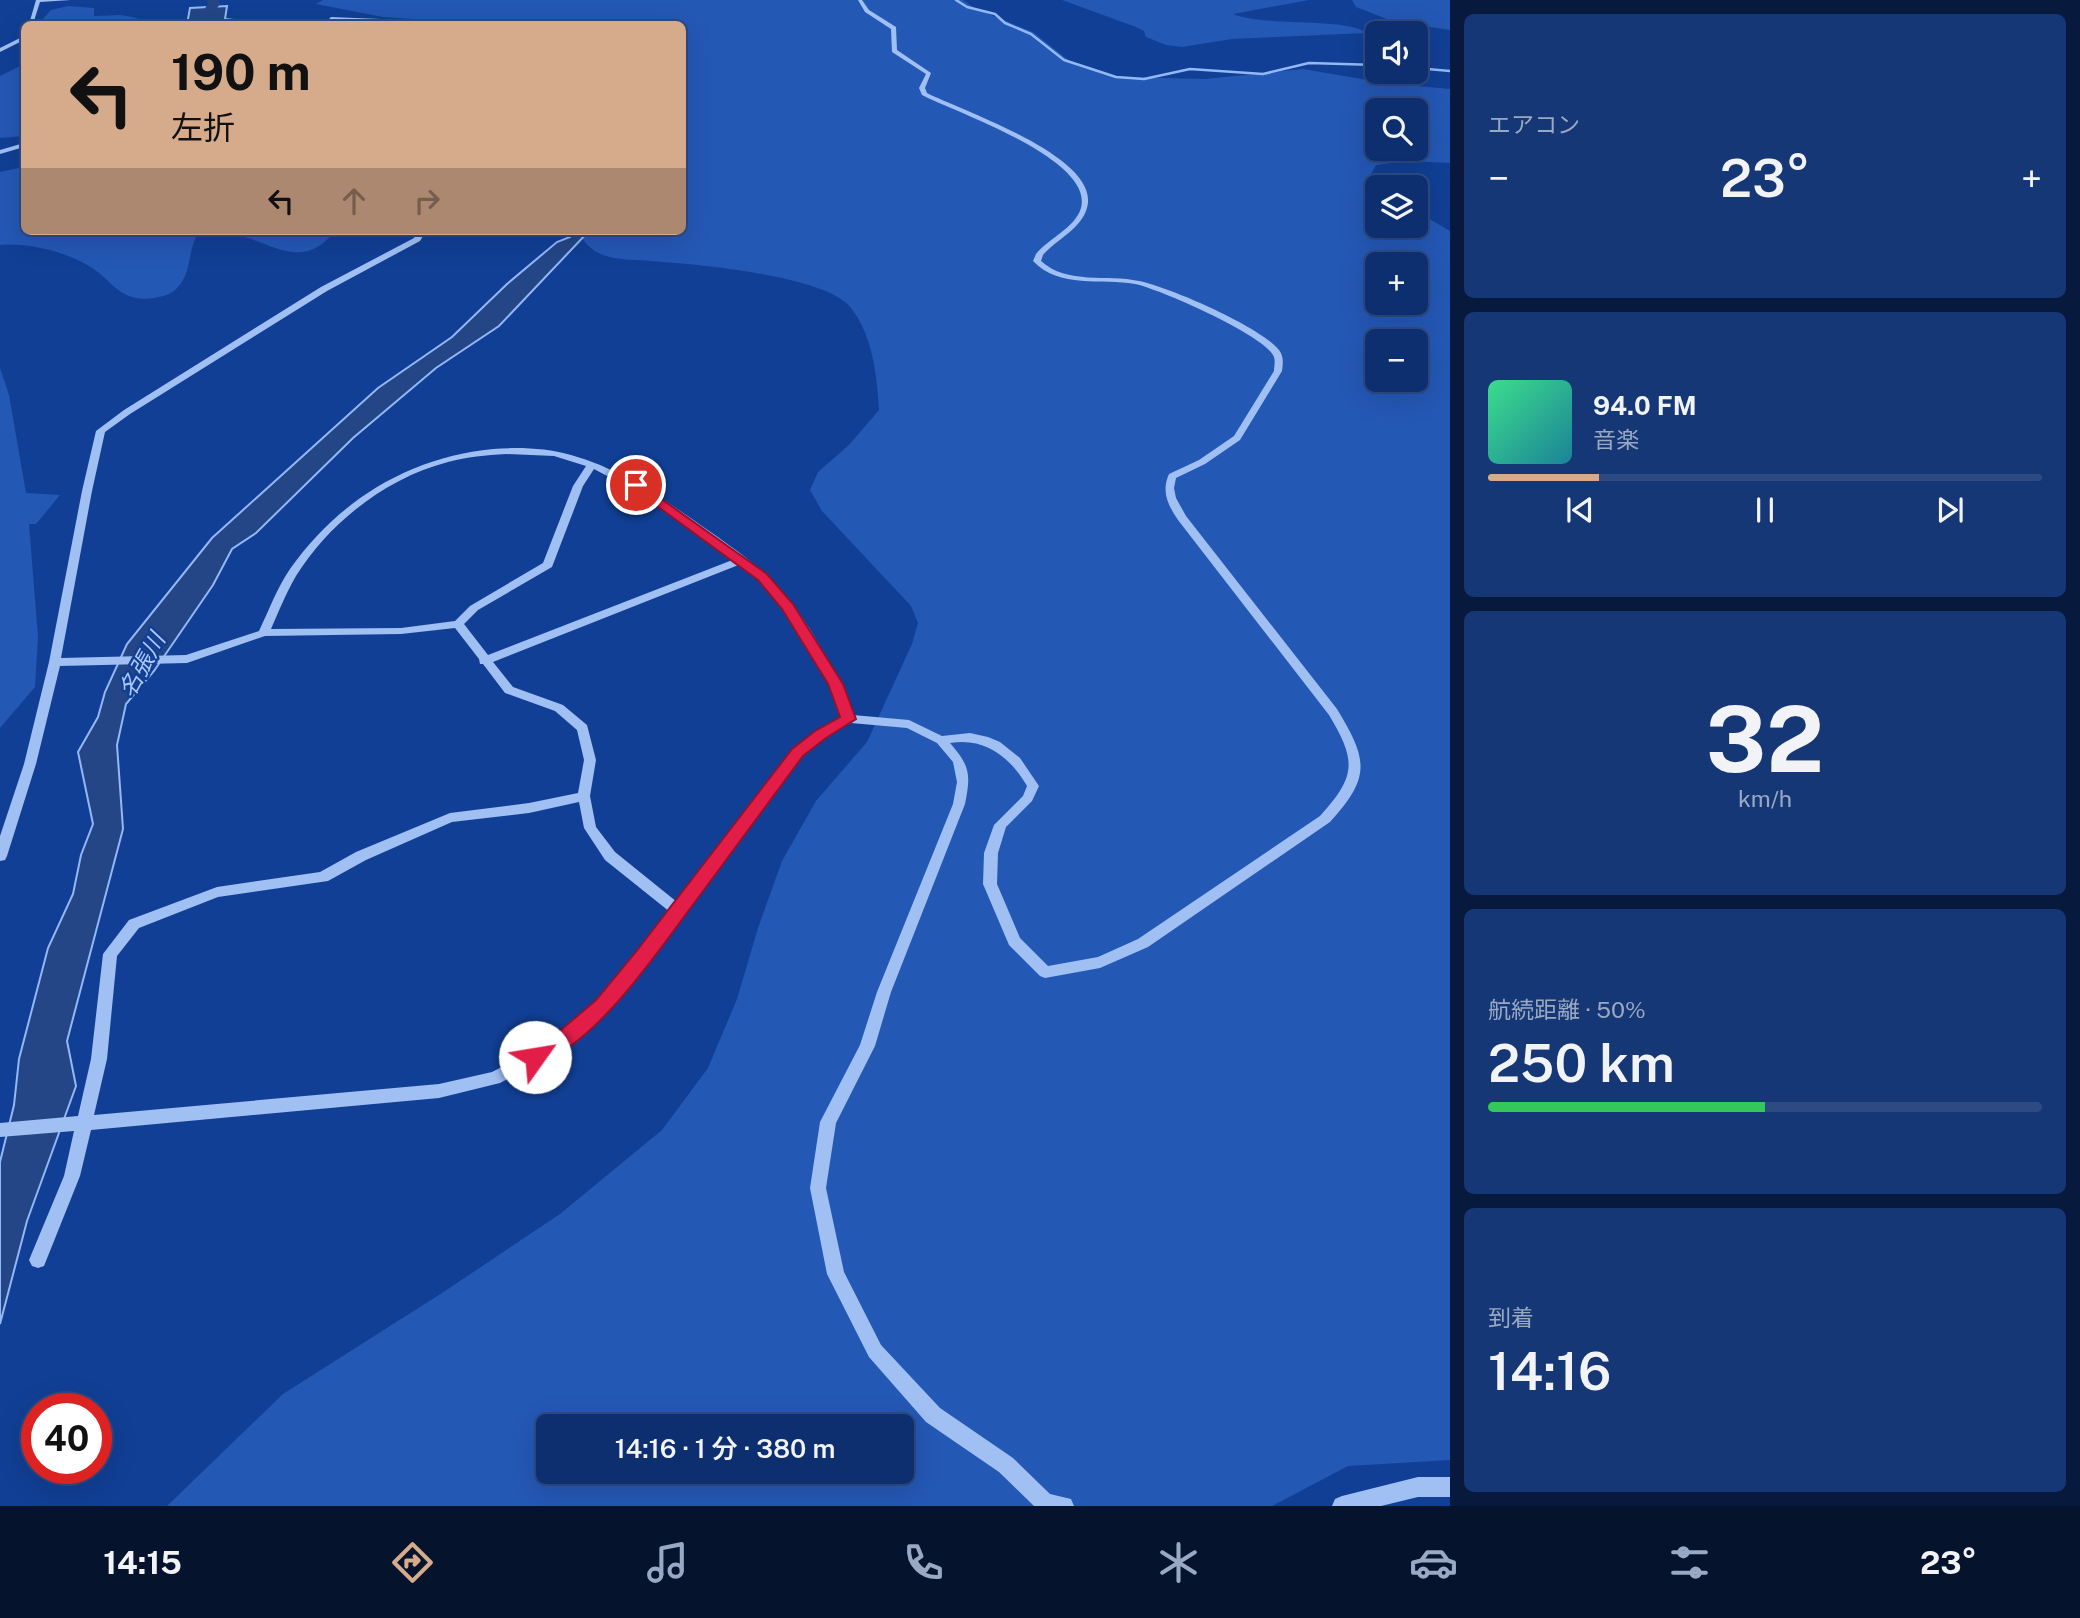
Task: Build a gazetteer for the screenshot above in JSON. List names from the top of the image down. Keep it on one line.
{"water":["名張川"],"page":{"tile":["エアコン",["32","km/h"],["航続距離 · 50%","250 km"],["到着","14:16"]],"map_buttons":["+","−"],"turn":["190 m","左折"],"heat":["−","23°","+"],"song":["94.0 FM","音楽"],"limit":"40","trip":"14:16 · 1 分 · 380 m","tabs":["14:15","23°"]}}
